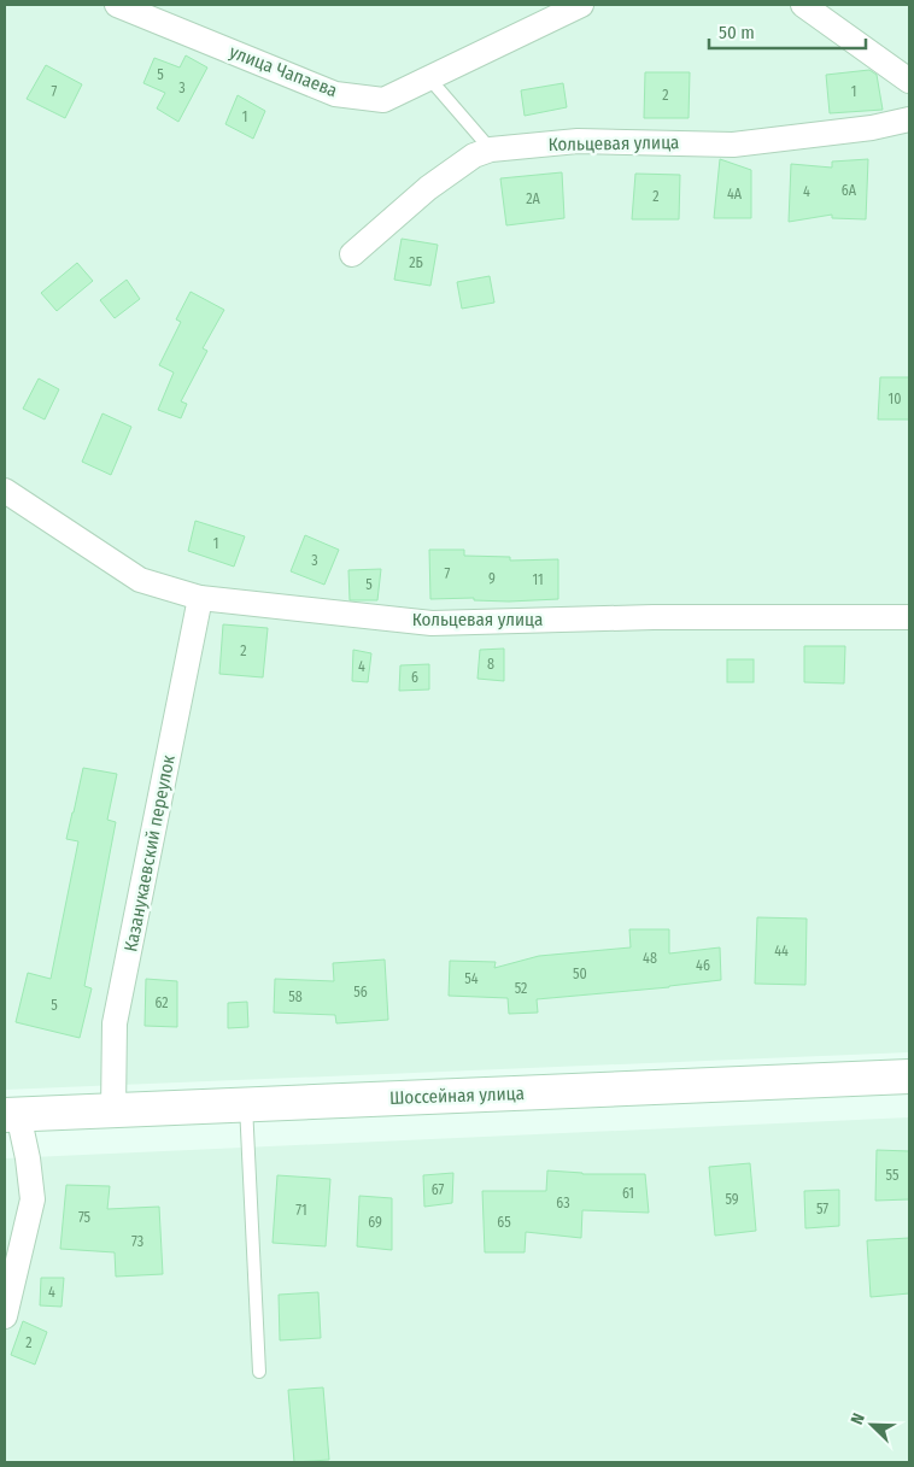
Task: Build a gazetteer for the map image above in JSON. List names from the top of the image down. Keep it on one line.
{"streets":{"street":["улица Чапаева","Кольцевая улица","Казанукаевский переулок","Шоссейная улица"]},"crossings":[["Кольцевая улица","Казанукаевский переулок"],["Казанукаевский переулок","Шоссейная улица"]],"house_numbers":["5","3","7","1","2","1","6А","4","4А","2","2А","2Б","10","1","3","7","9","11","5","2","8","4","6","44","48","46","50","54","52","56","58","62","5","55","67","61","59","63","57","71","75","69","65","73","4","2"],"scale_bar":"50 m","north":"top left"}
